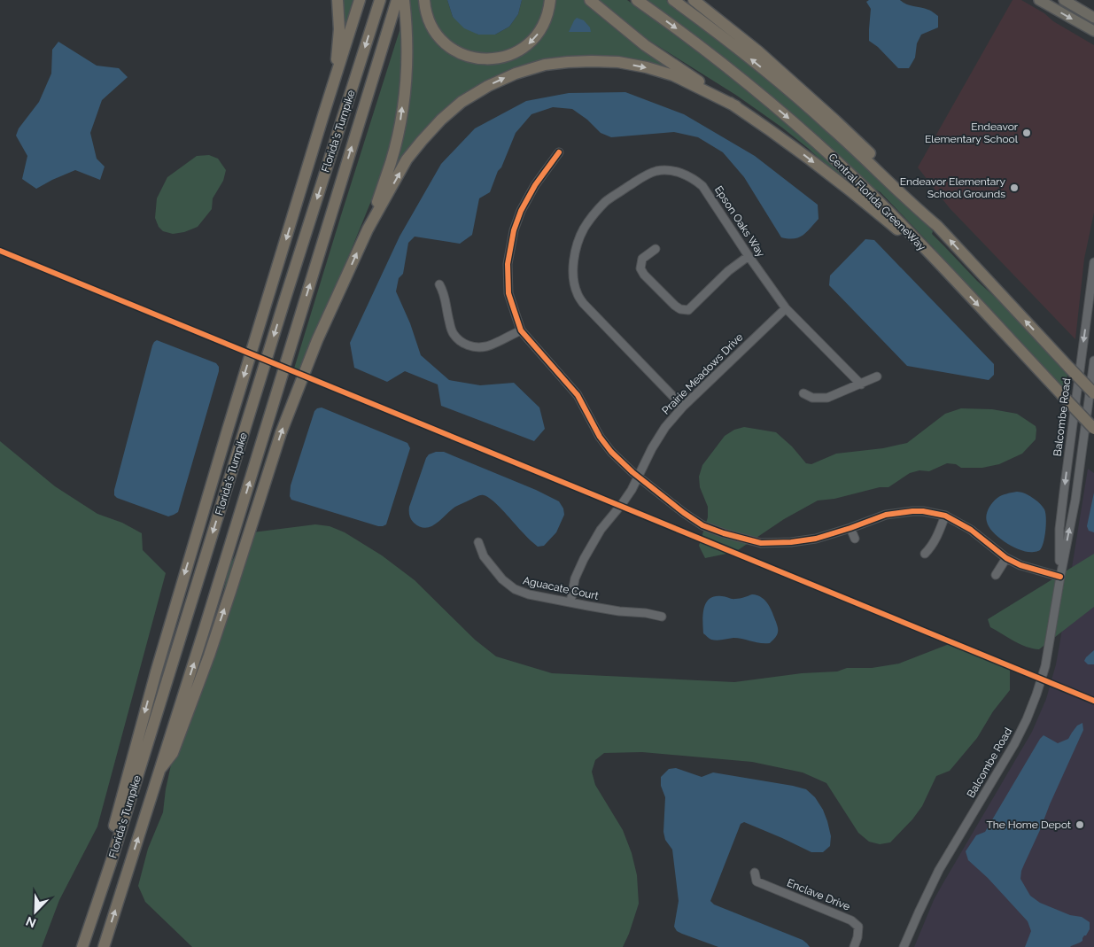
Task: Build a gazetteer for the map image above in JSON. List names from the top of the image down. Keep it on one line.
{"streets":{"highway":["Florida's Turnpike","Central Florida GreeneWay"],"street":["Epson Oaks Way","Prairie Meadows Drive","Balcombe Road","Aguacate Court","Enclave Drive"]},"crossings":[["Epson Oaks Way","Prairie Meadows Drive"],["Prairie Meadows Drive","Aguacate Court"]],"places":["Endeavor Elementary School","Endeavor Elementary School Grounds","The Home Depot"],"north":"bottom left"}
